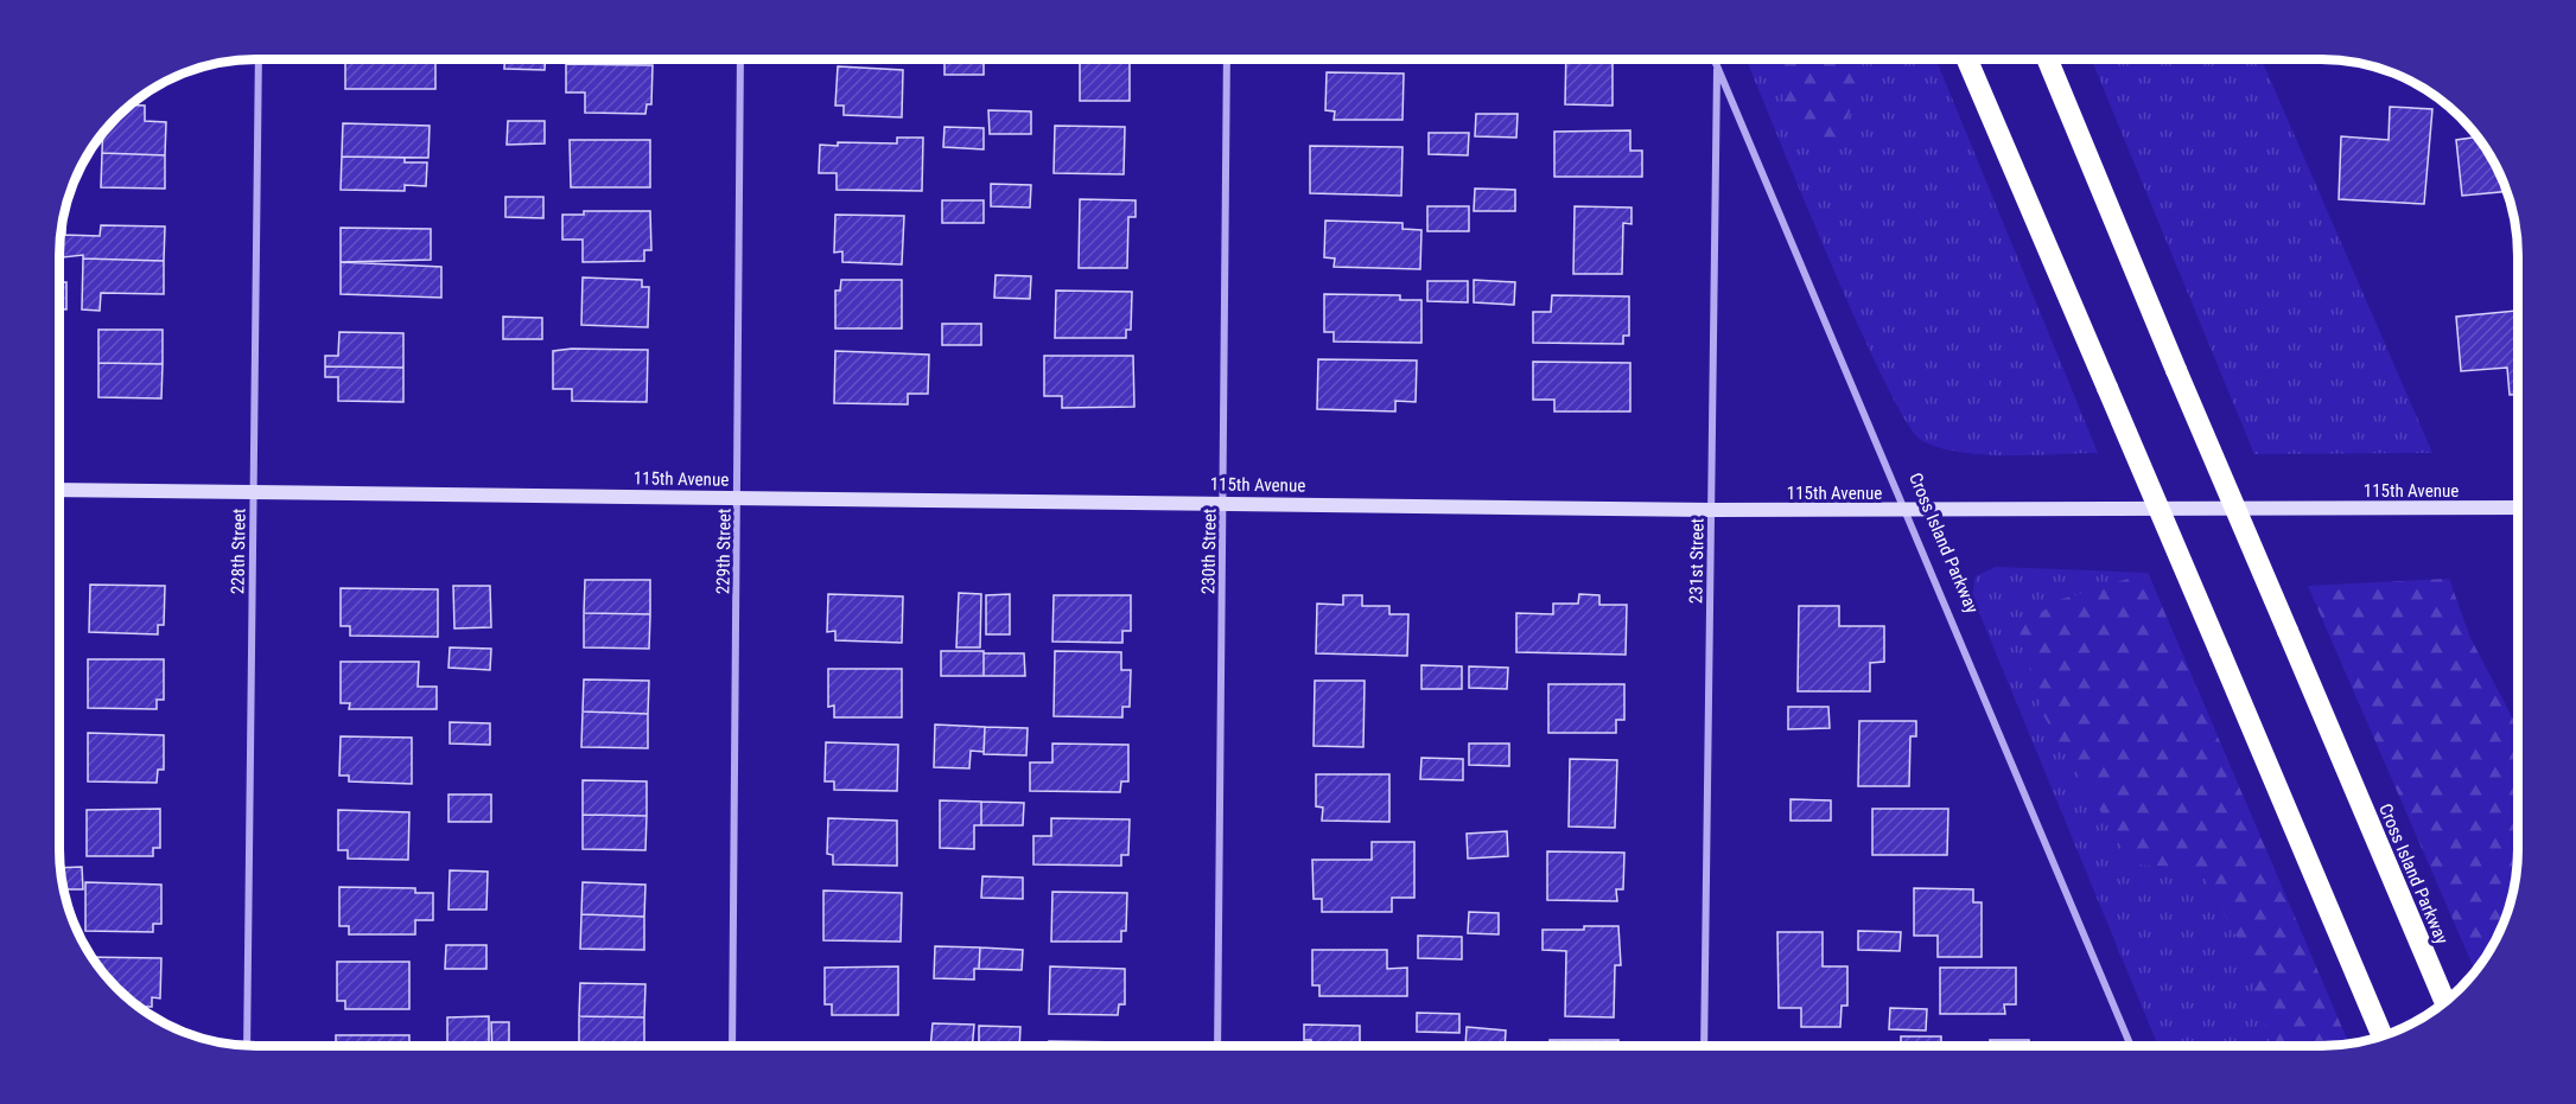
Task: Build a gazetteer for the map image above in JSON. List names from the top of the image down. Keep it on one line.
{"streets":{"highway":["Cross Island Parkway"],"main road":["115th Avenue"],"street":["228th Street","229th Street","230th Street","231st Street"]},"crossings":[["115th Avenue","Cross Island Parkway"],["115th Avenue","228th Street"],["115th Avenue","229th Street"],["115th Avenue","230th Street"],["115th Avenue","231st Street"],["Cross Island Parkway","231st Street"]]}
